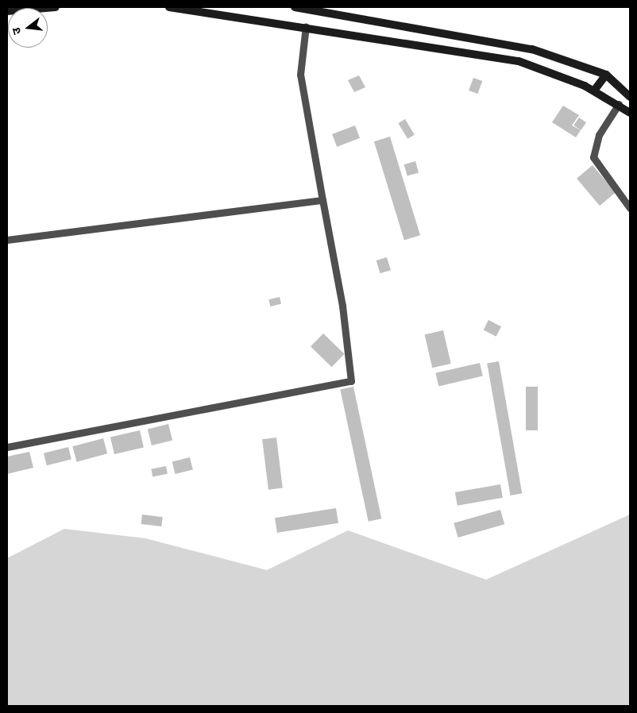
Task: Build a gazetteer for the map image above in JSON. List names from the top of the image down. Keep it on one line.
{"north":"left"}
